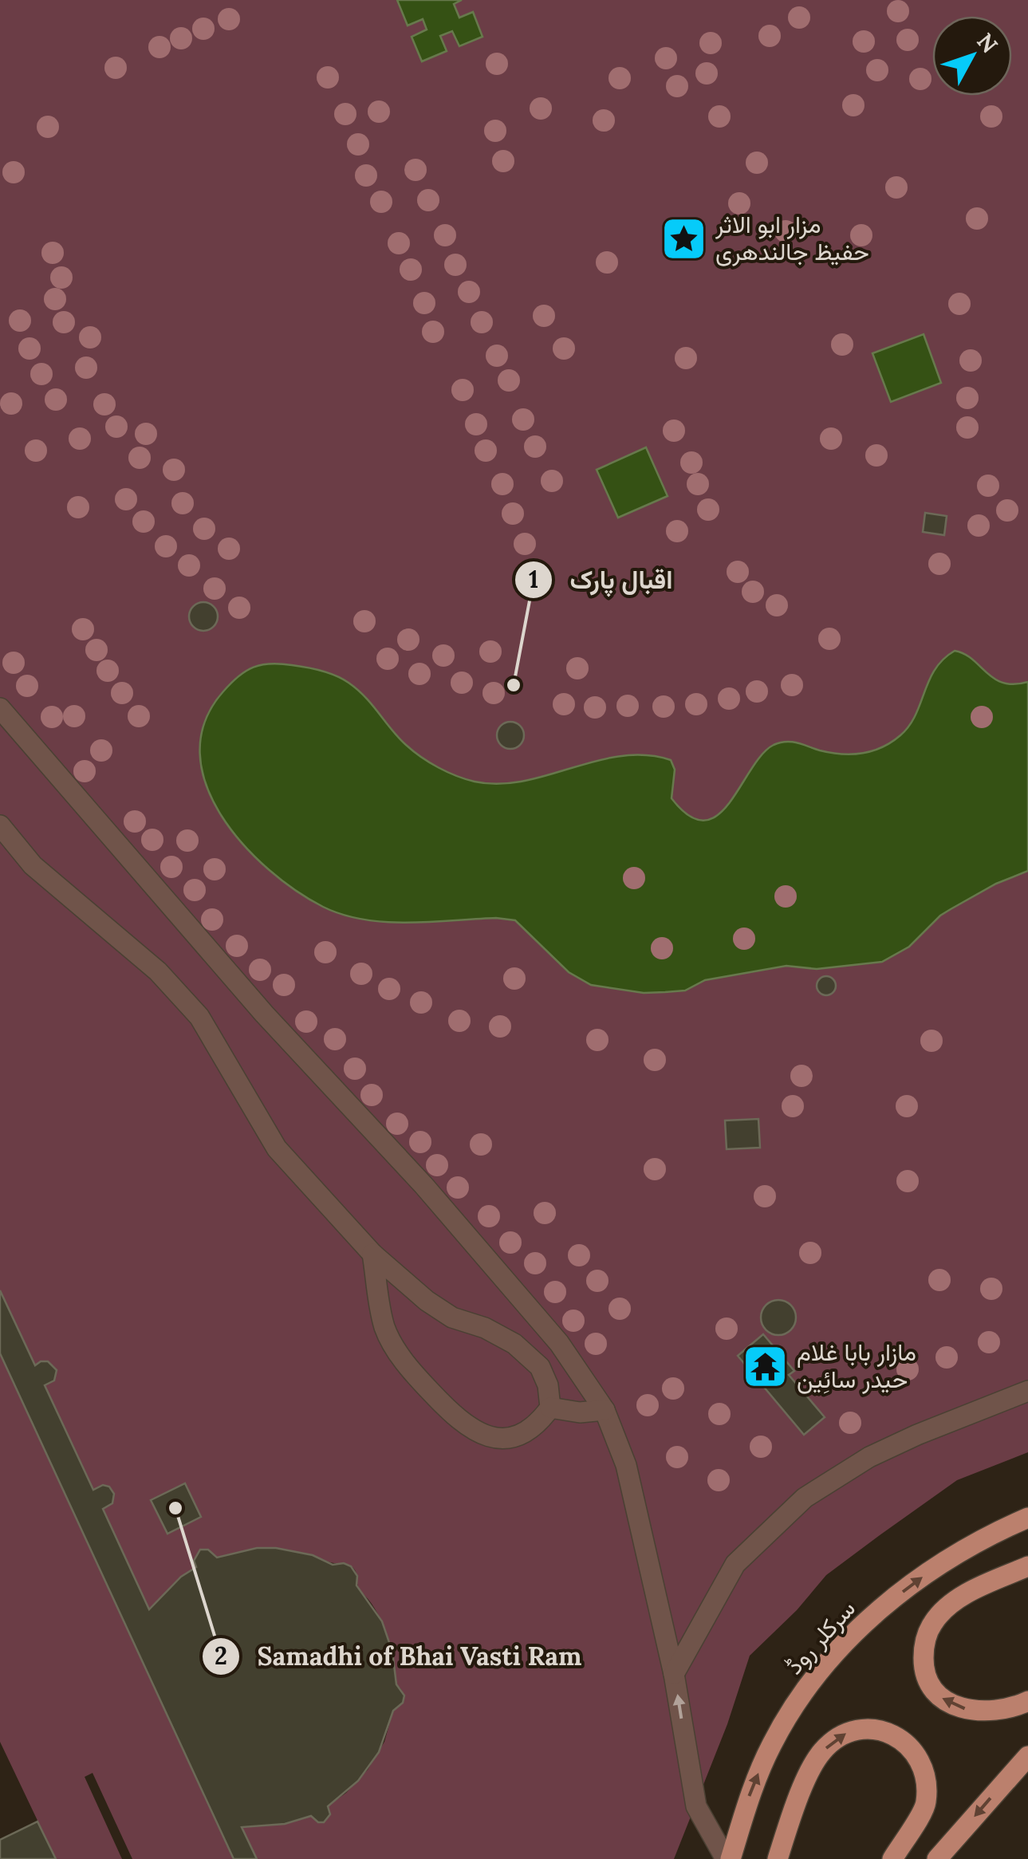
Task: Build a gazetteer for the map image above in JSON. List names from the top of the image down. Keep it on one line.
{"streets":{"main road":["سرکلر روڈ"]},"one_way":["سرکلر روڈ"],"places":{"place":["مزار ابو الاثر حفیظ جالندھری"],"other":["اقبال پارک","Samadhi of Bhai Vasti Ram"],"temple":["مازار بابا غلام حیدر سائِین"]},"north":"top right"}
